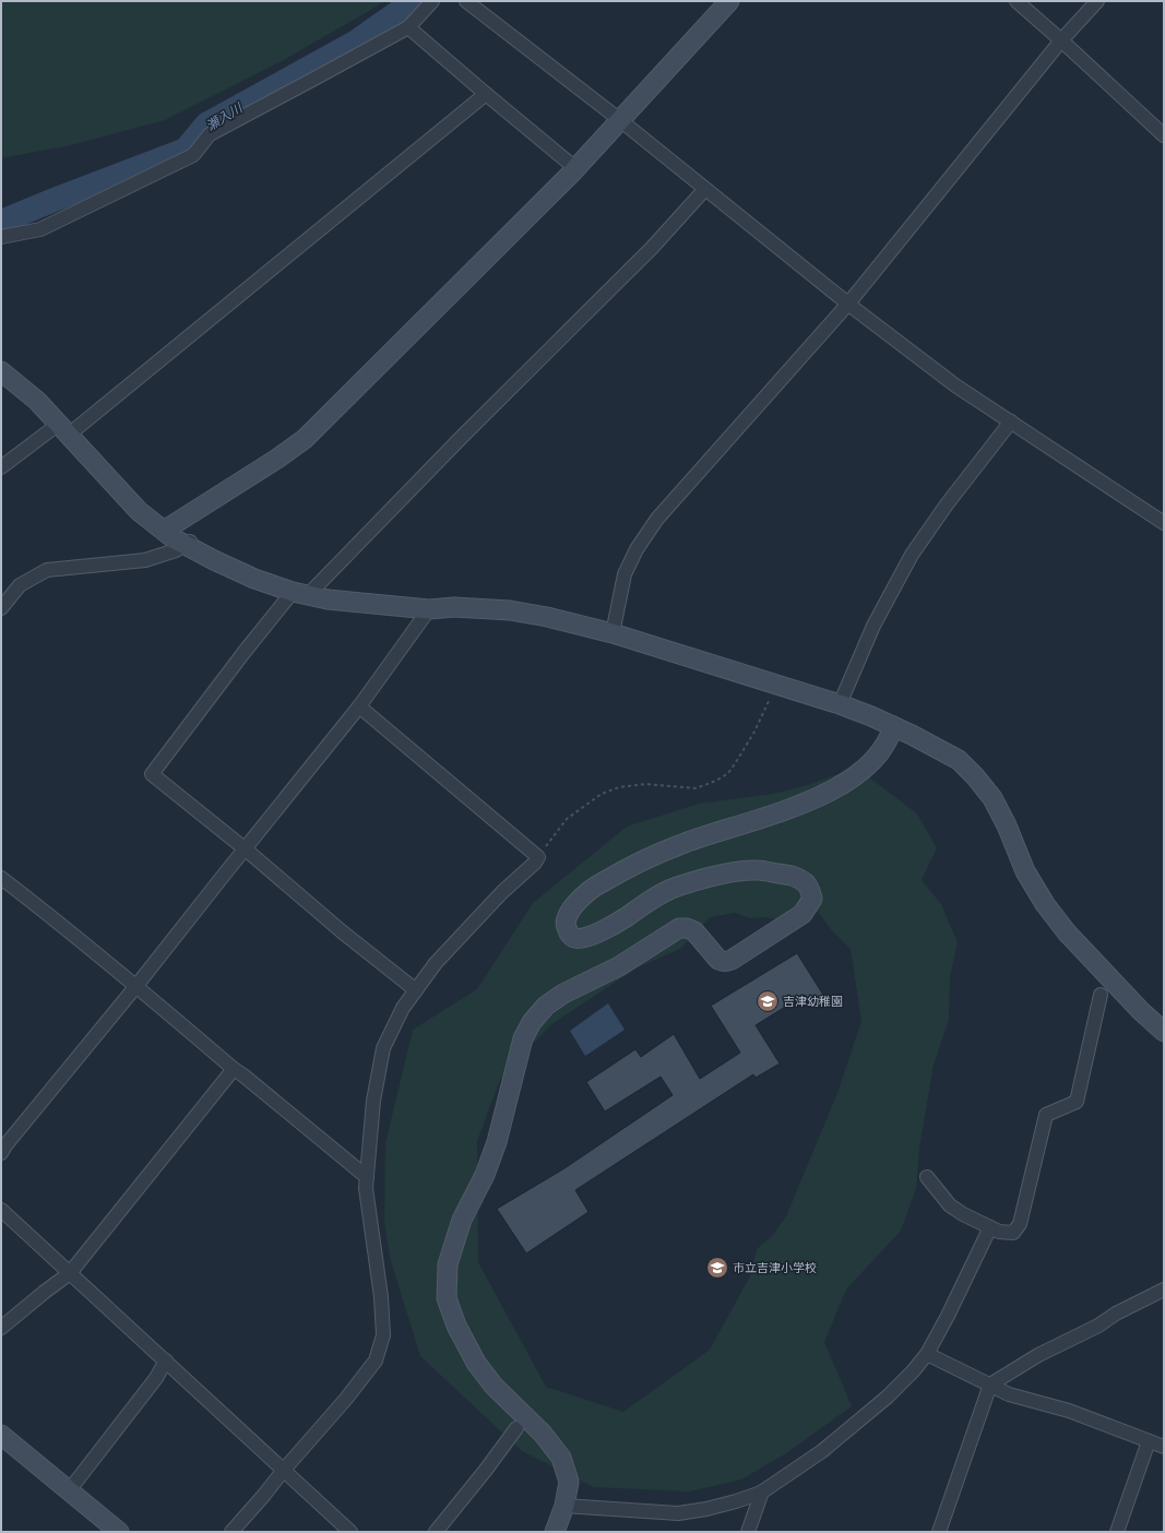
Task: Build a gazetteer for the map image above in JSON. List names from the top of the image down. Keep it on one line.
{"water":["瀬入川"],"places":{"school or university":["吉津幼稚園","市立吉津小学校"]}}
